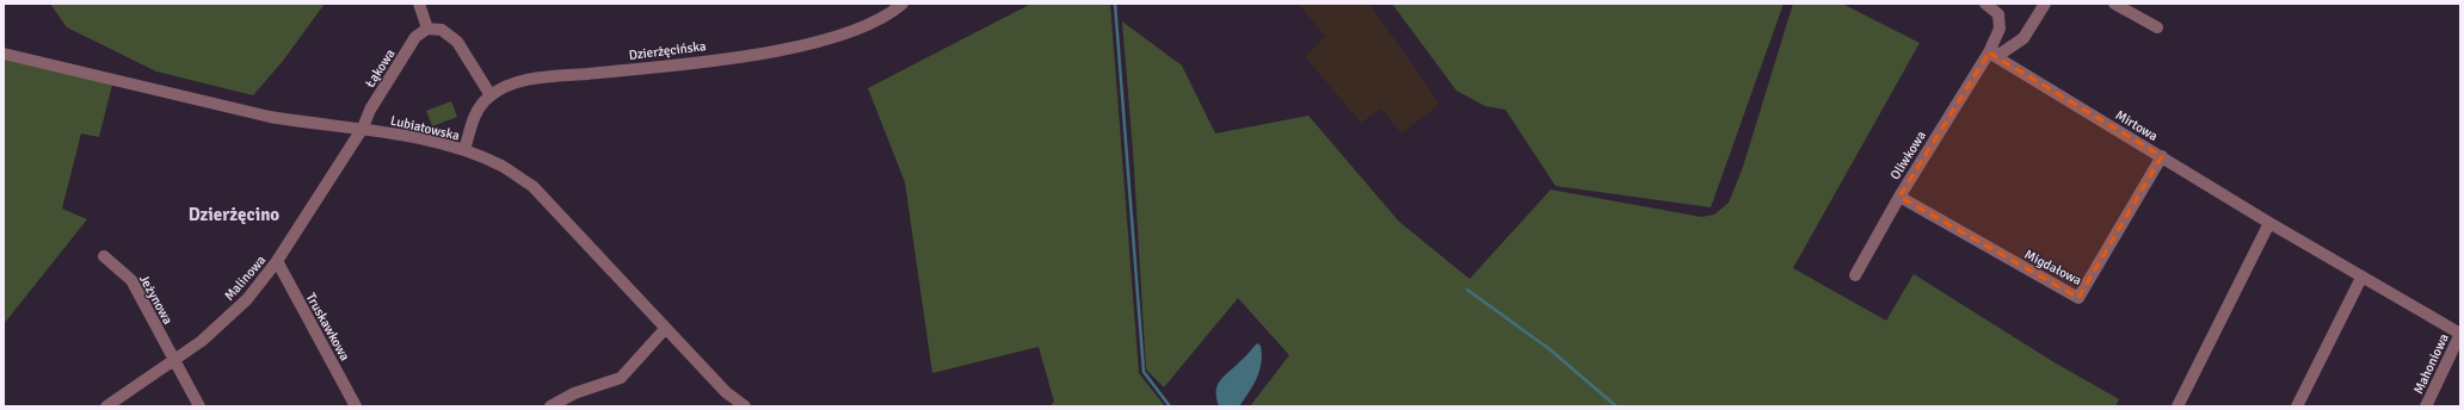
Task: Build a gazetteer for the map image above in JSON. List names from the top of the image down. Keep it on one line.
{"streets":{"street":["Dzierżęcińska","Łąkowa","Mirtowa","Lubiatowska","Oliwkowa","Migdałowa","Malinowa","Jeżynowa","Truskawkowa","Mahoniowa"]},"crossings":[["Dzierżęcińska","Lubiatowska"],["Łąkowa","Lubiatowska"],["Łąkowa","Malinowa"],["Mirtowa","Oliwkowa"],["Mirtowa","Migdałowa"],["Mirtowa","Mahoniowa"],["Lubiatowska","Malinowa"],["Oliwkowa","Migdałowa"],["Malinowa","Jeżynowa"],["Malinowa","Truskawkowa"]],"districts":["Dzierżęcino"]}
